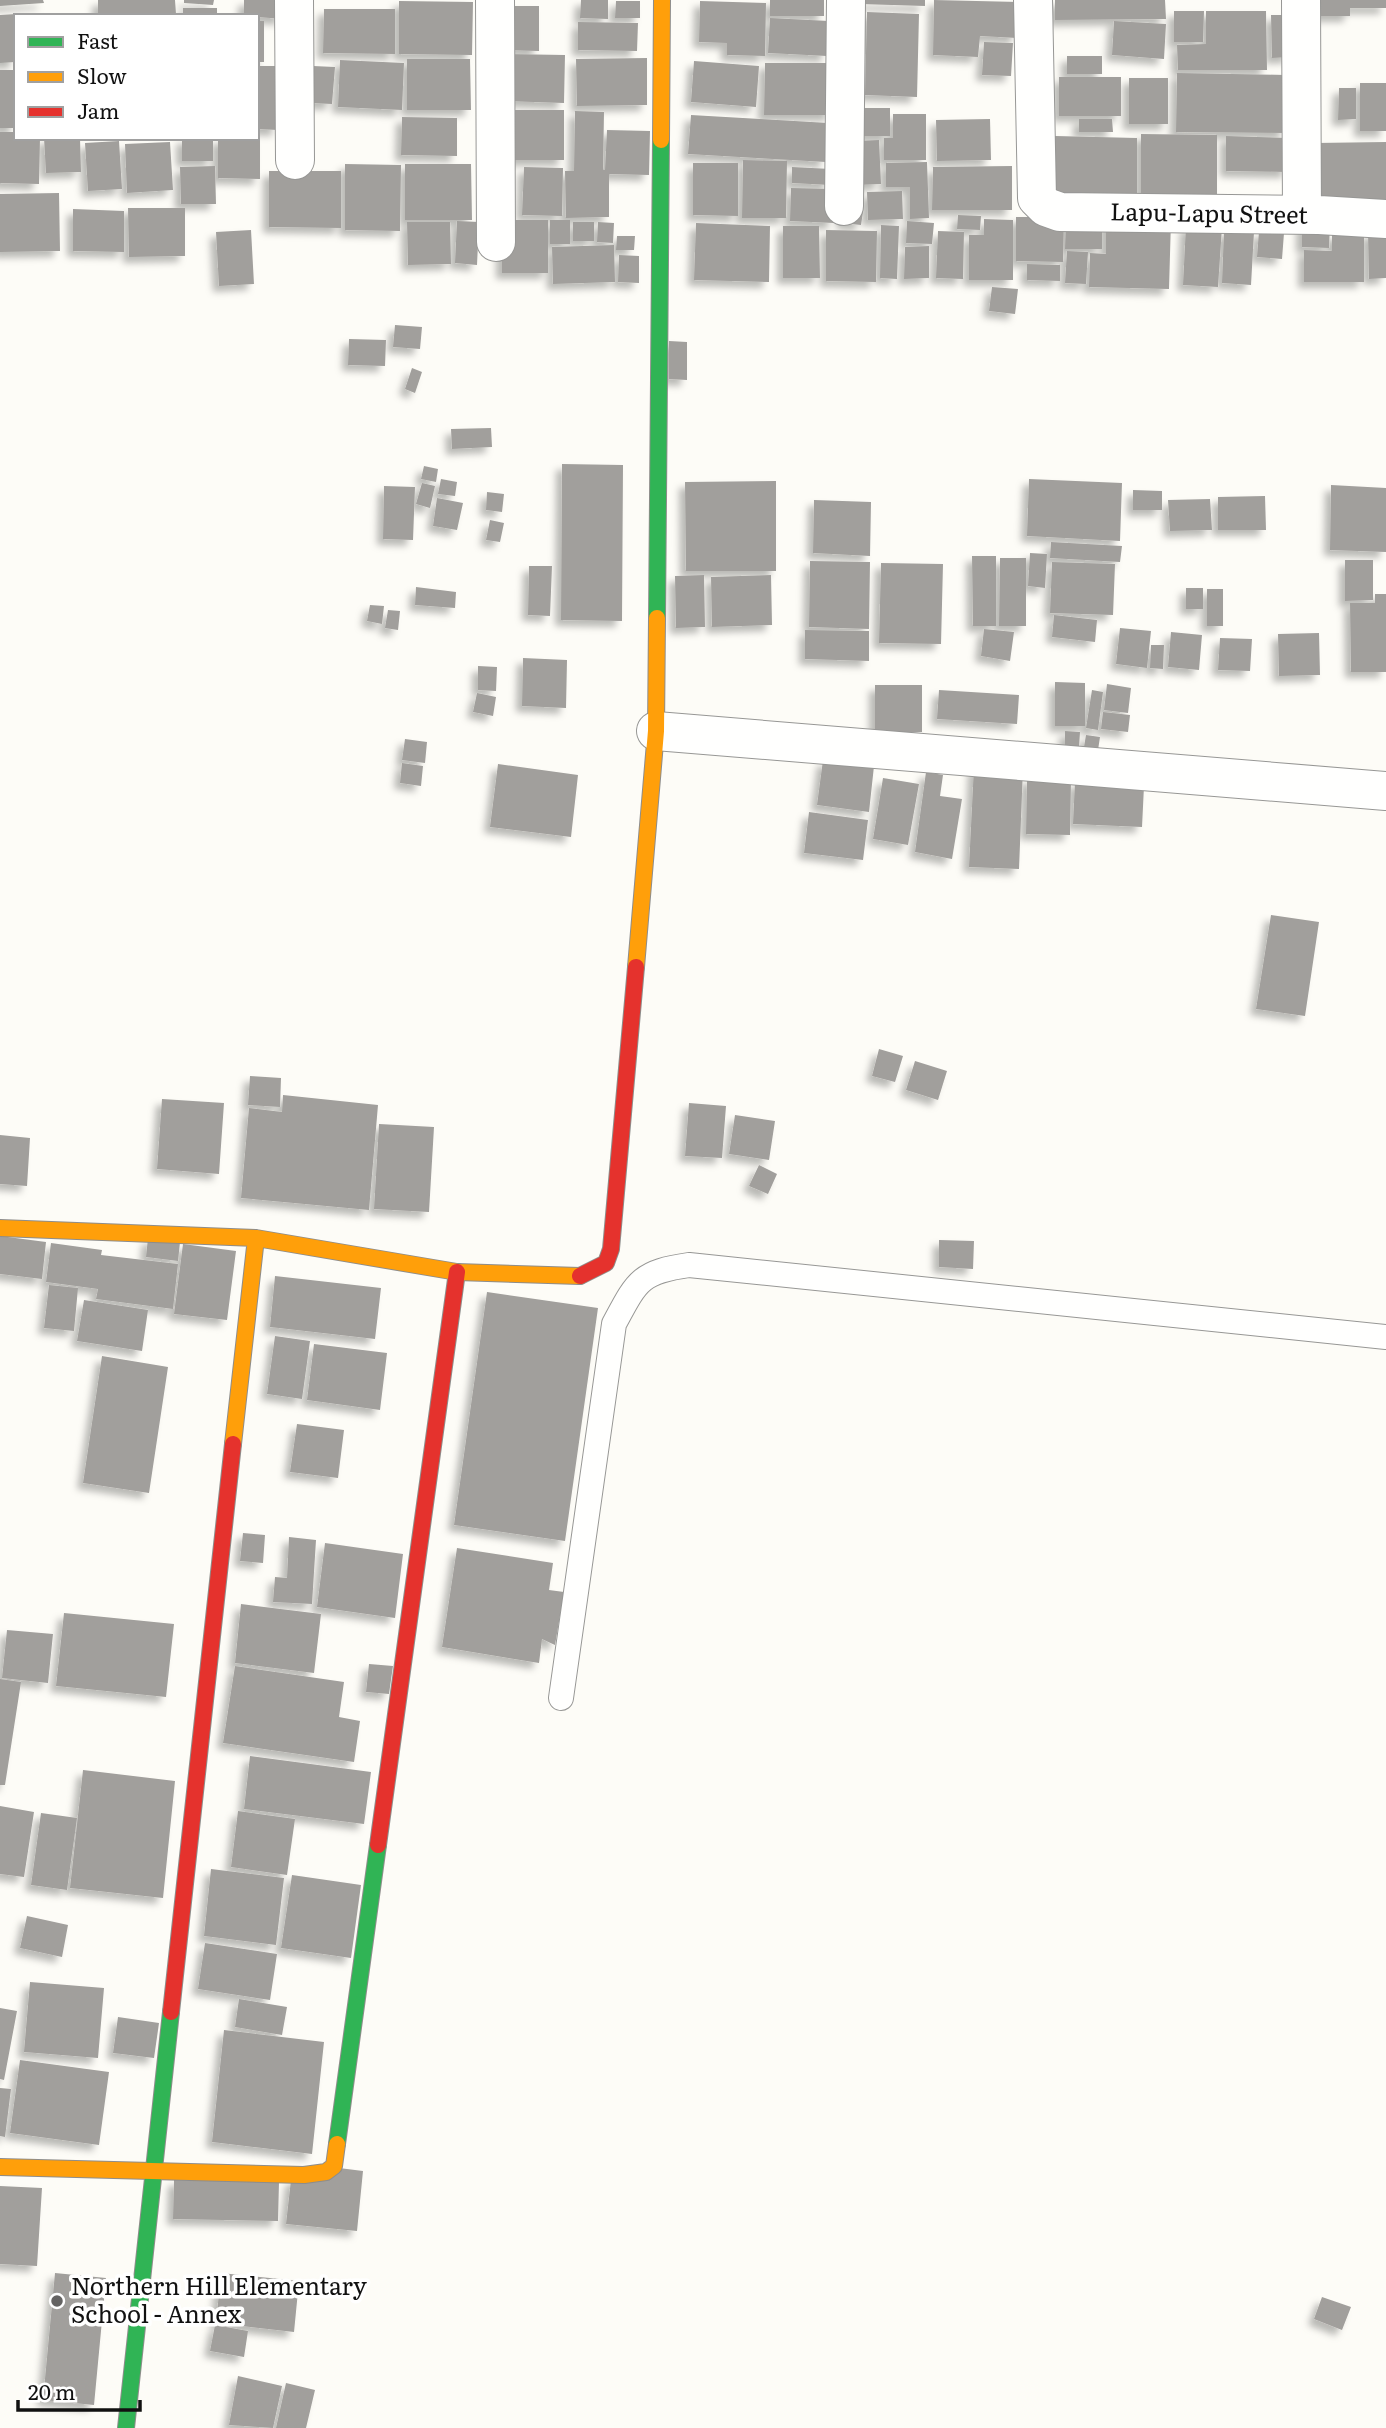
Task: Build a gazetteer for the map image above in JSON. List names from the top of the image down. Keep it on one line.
{"streets":{"street":["Lapu-Lapu Street"]},"places":["Northern Hill Elementary School - Annex"],"legend":["Fast","Slow","Jam"],"scale_bar":"20 m"}
